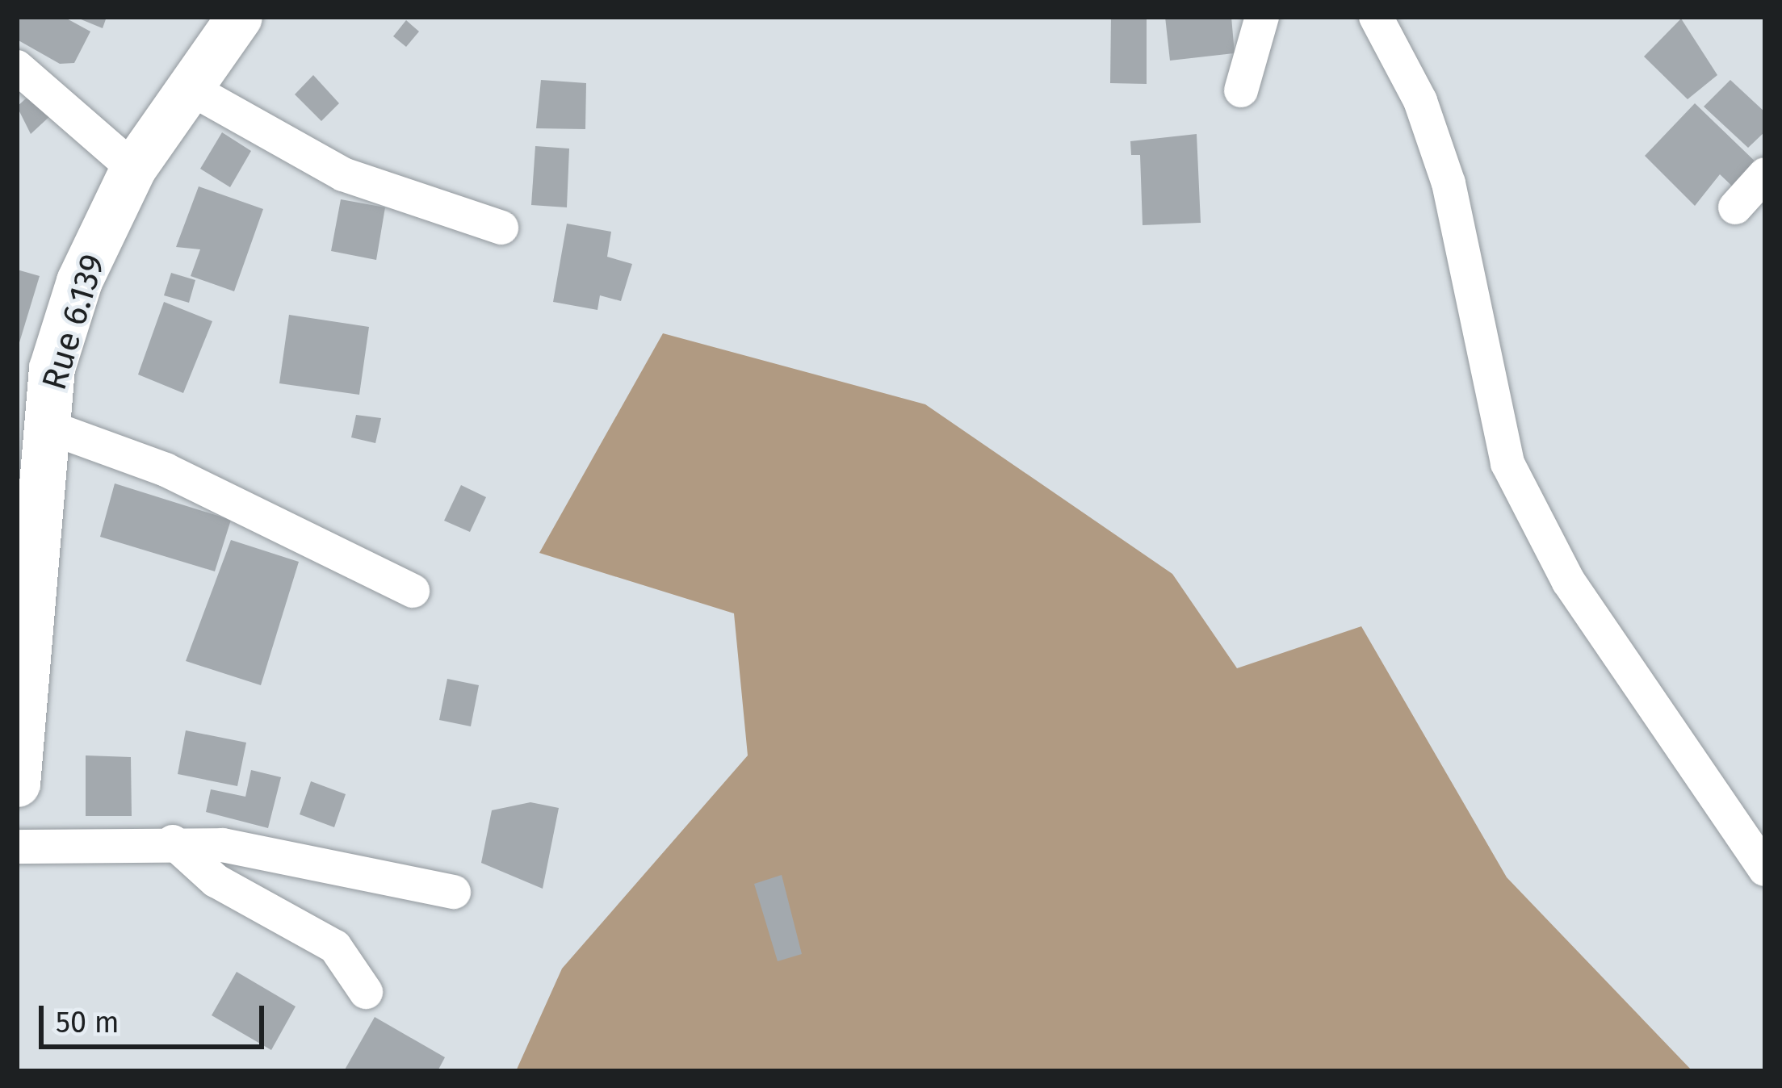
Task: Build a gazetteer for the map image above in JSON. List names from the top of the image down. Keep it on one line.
{"streets":{"street":["Rue 6.139"]},"scale_bar":"50 m"}
